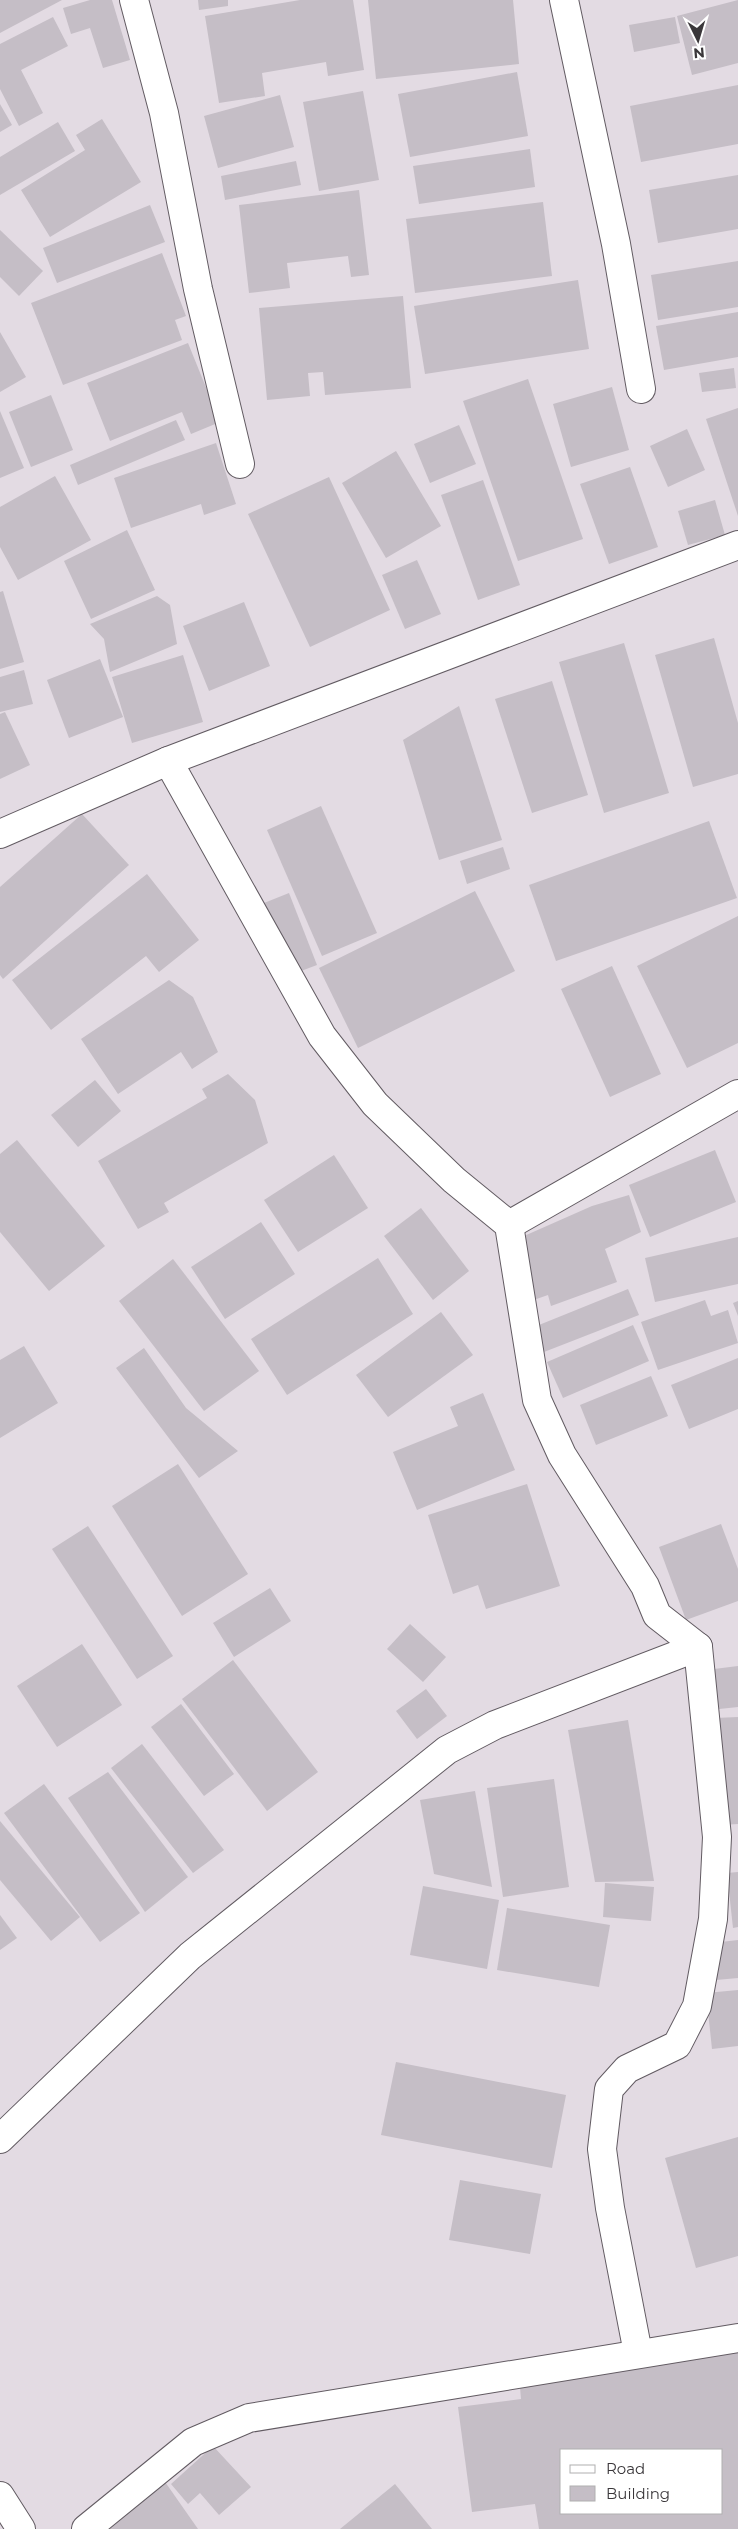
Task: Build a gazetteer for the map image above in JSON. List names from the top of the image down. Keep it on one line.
{"legend":["Road","Building"],"north":"bottom"}
